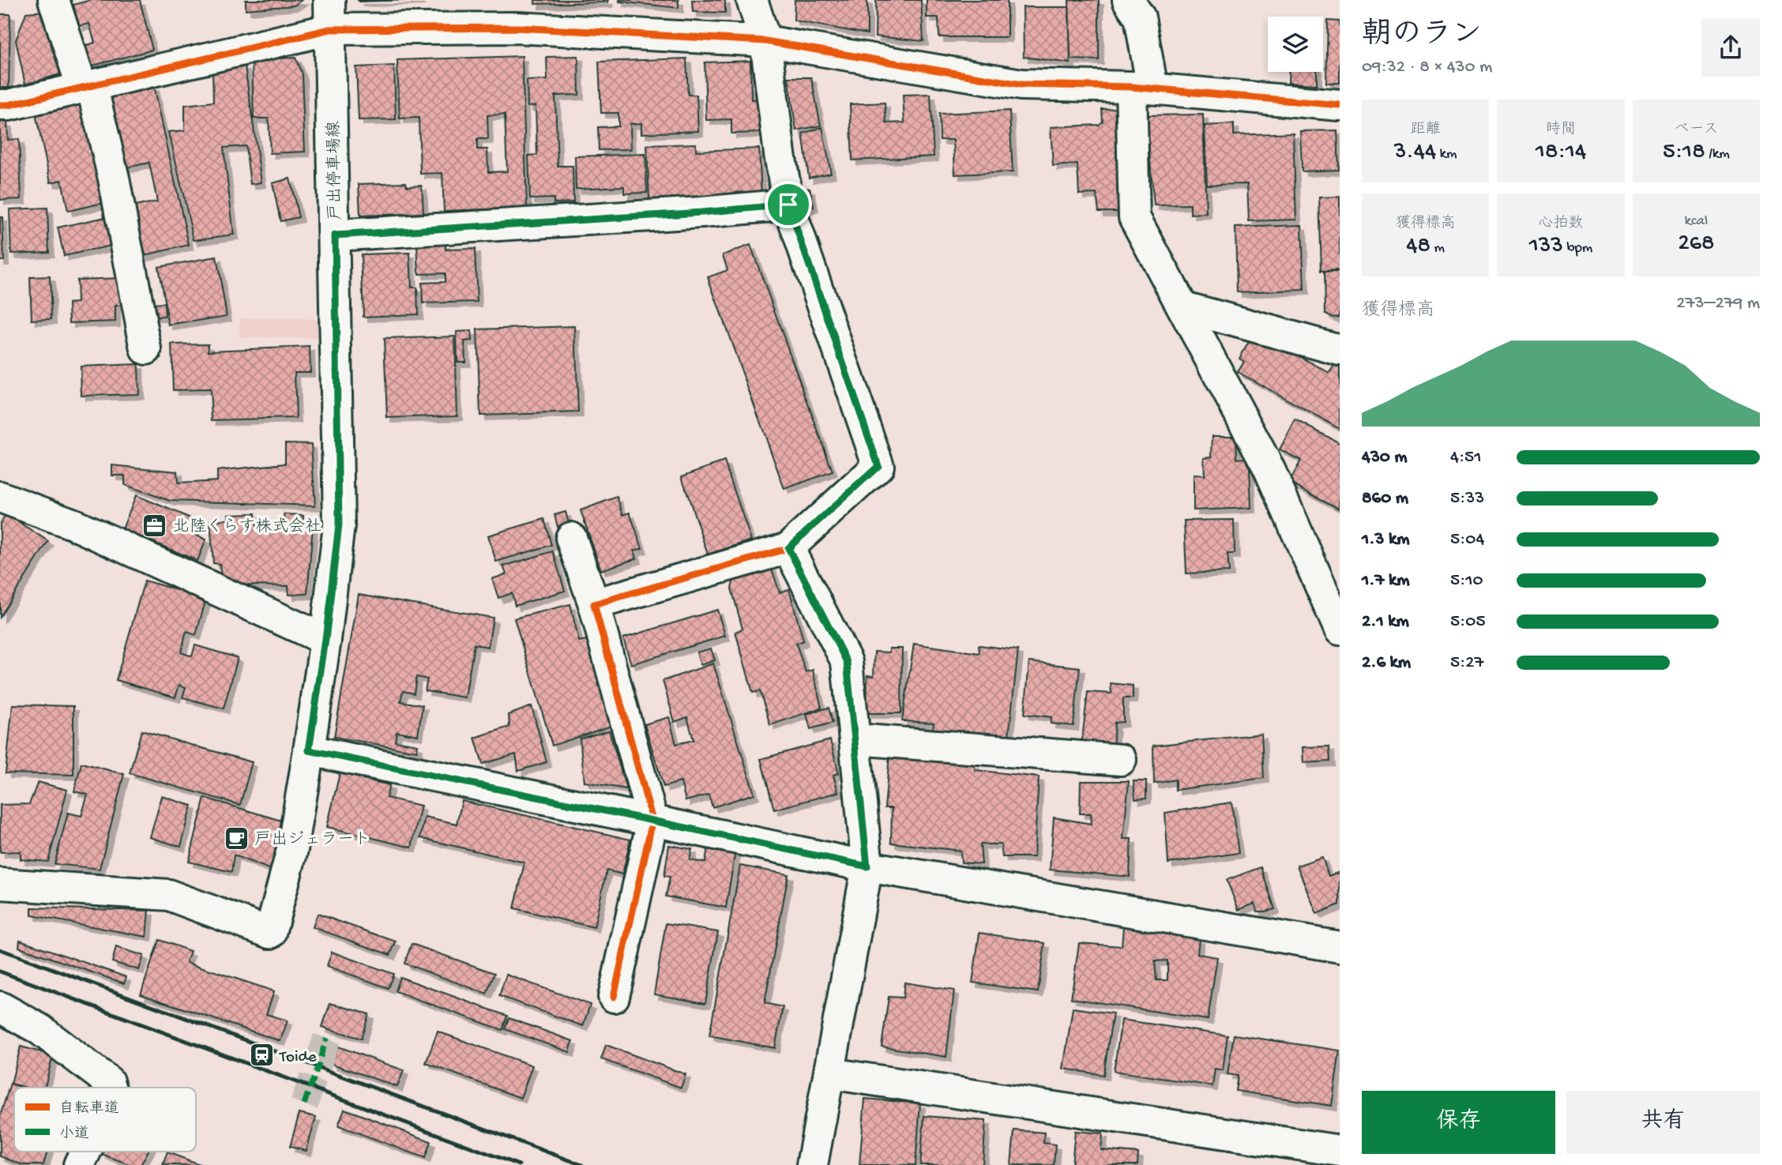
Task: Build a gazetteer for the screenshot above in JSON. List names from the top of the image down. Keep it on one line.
{"streets":{"street":["戸出停車場線"]},"places":{"office":["北陸くらす株式会社"],"cafe":["戸出ジェラート"],"station":["Toide"]},"legend":["自転車道","小道"],"page":{"heading":["朝のラン","09:32 · 8 × 430 m"],"stats":[["距離","3.44 km"],["時間","18:14"],["ペース","5:18 /km"],["獲得標高","48 m"],["心拍数","133 bpm"],["kcal","268"]],"chart":["獲得標高","273–279 m"],"list":[{"name":"430 m","note":"4:51"},{"name":"860 m","note":"5:33"},{"name":"1.3 km","note":"5:04"},{"name":"1.7 km","note":"5:10"},{"name":"2.1 km","note":"5:05"},{"name":"2.6 km","note":"5:27"}],"buttons":["保存","共有"]}}
